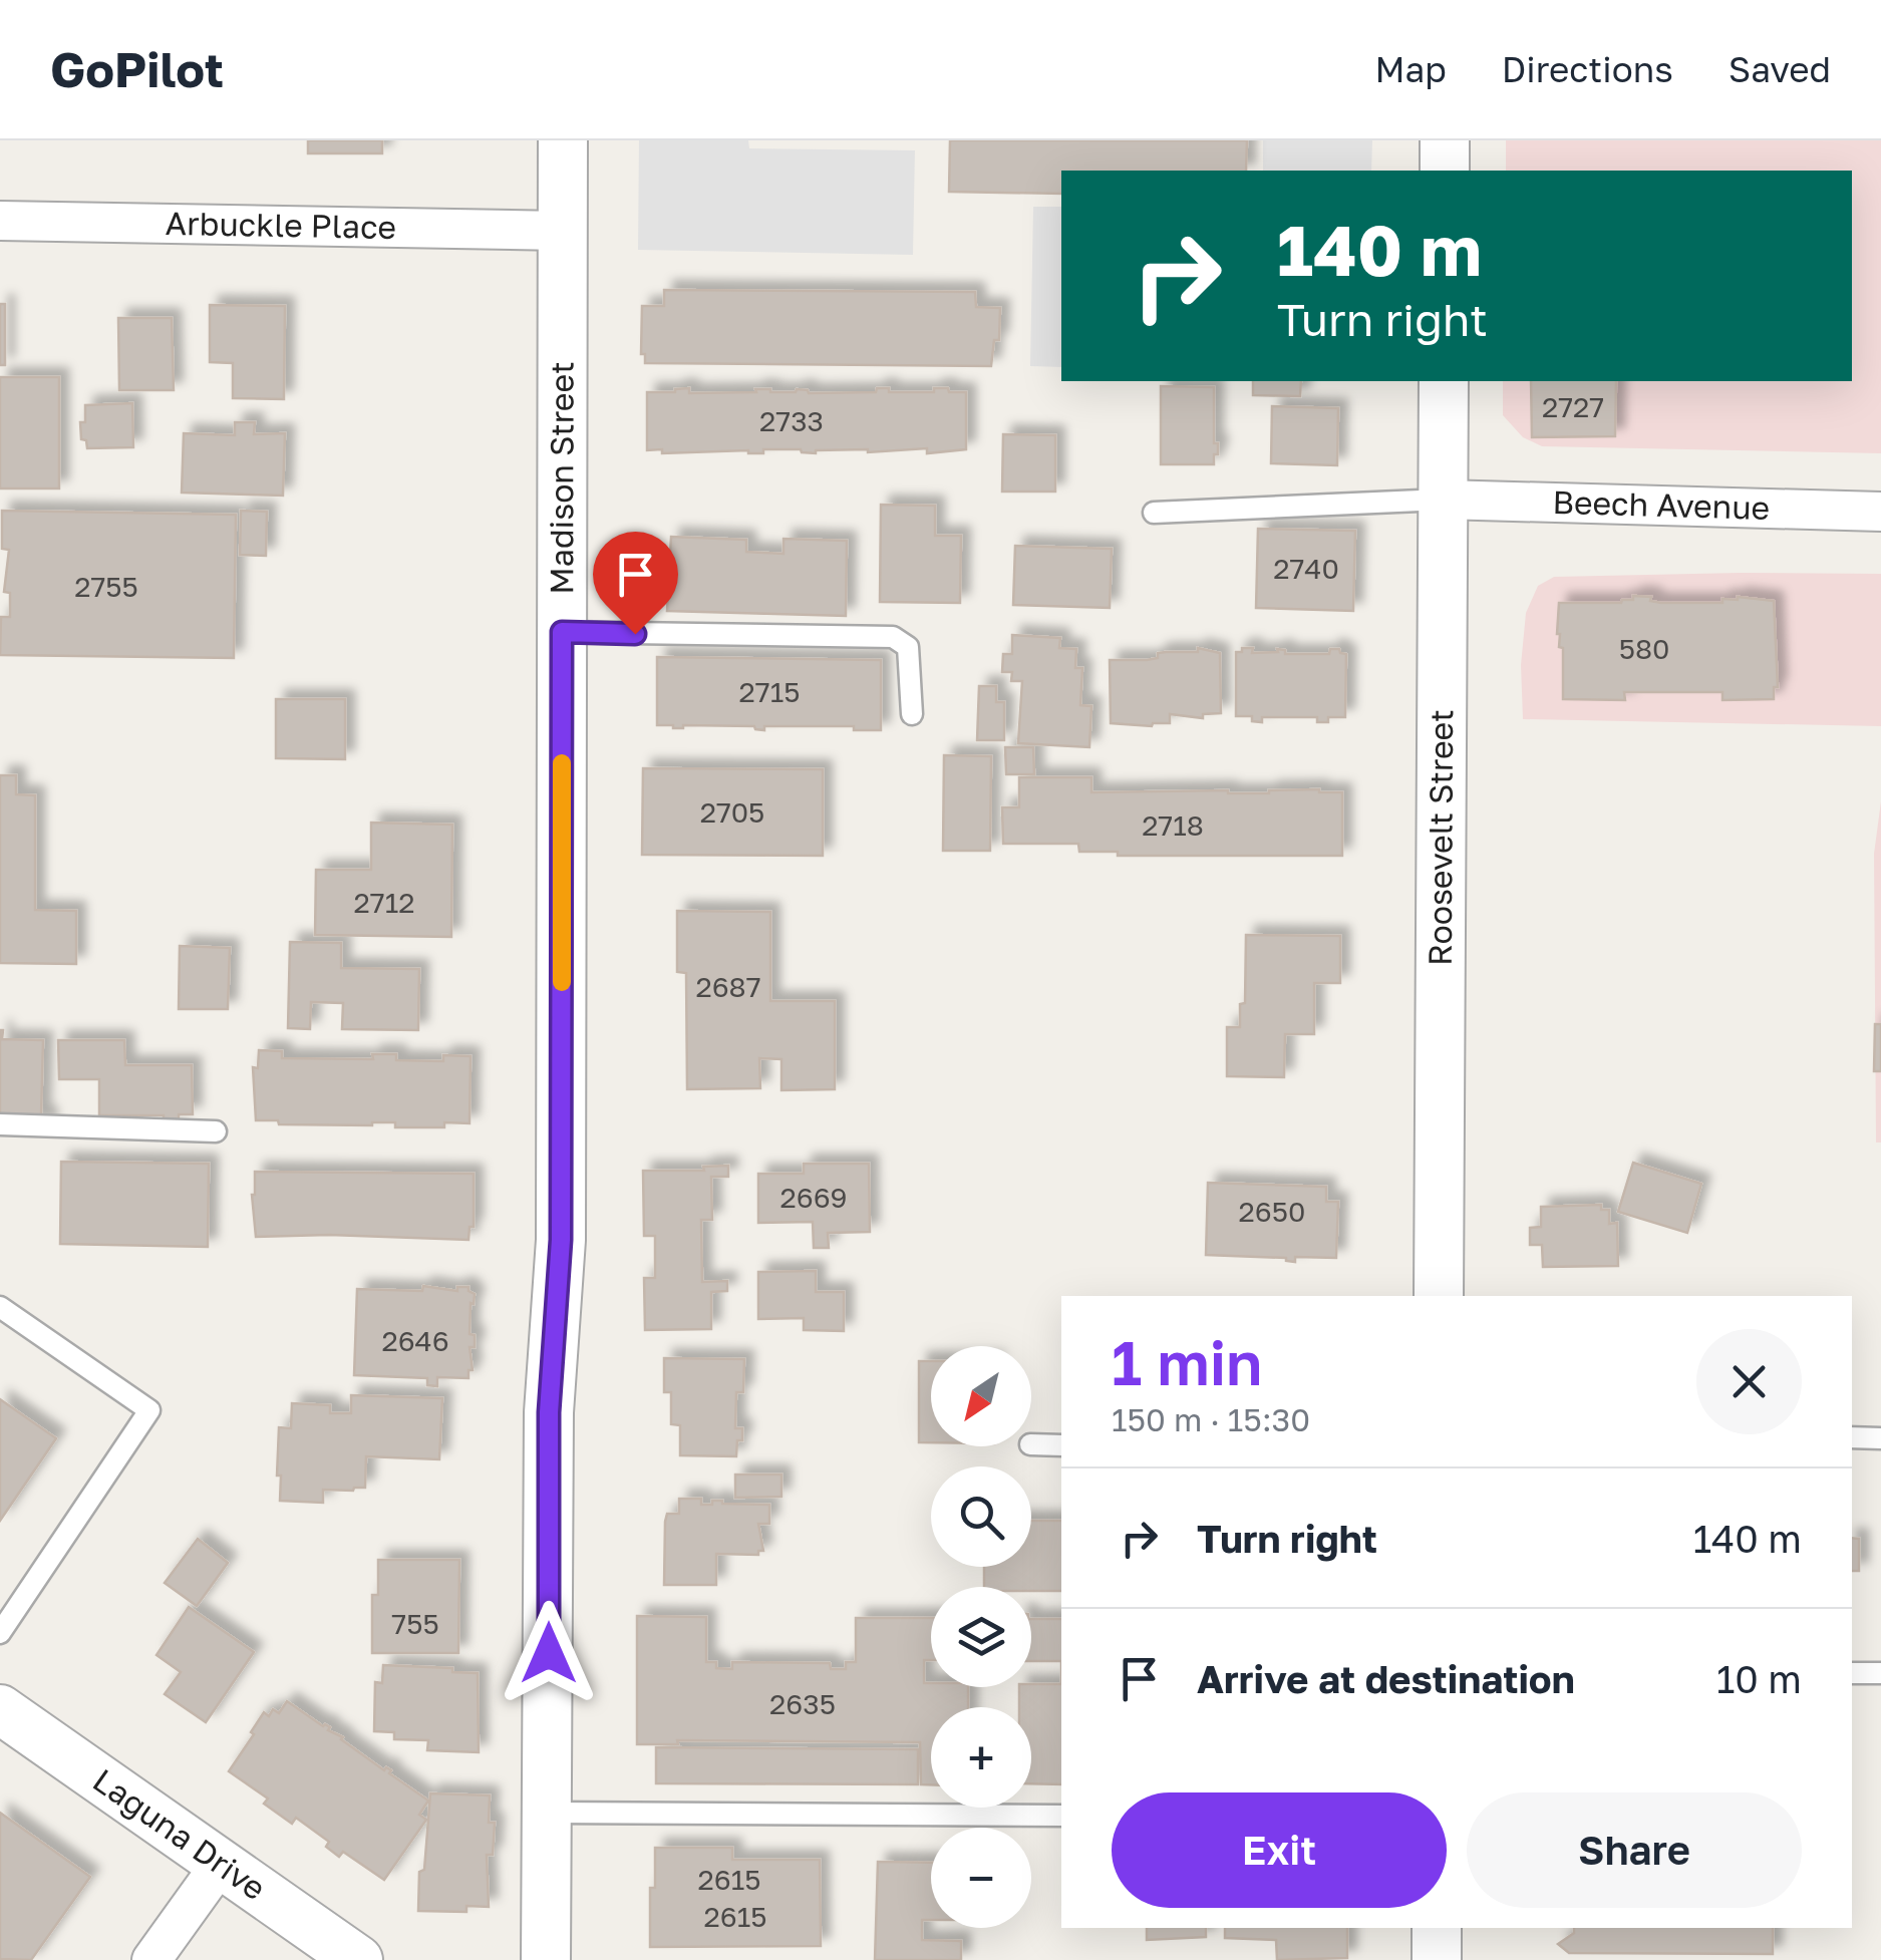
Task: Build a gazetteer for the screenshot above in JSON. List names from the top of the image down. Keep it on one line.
{"streets":{"street":["Arbuckle Place","Madison Street","Beech Avenue","Roosevelt Street","Laguna Drive"]},"crossings":[["Arbuckle Place","Madison Street"],["Beech Avenue","Roosevelt Street"]],"house_numbers":["2727","2733","2740","2755","580","2715","2705","2718","2712","2687","2669","2650","2646","755","2635","2615","2615"],"north":"bottom left","page":{"header":"GoPilot","nav":["Map","Directions","Saved"],"turn":["140 m","Turn right"],"heading":["1 min","150 m · 15:30"],"map_buttons":["+","−"],"list":[{"name":"Turn right","value":"140 m"},{"name":"Arrive at destination","value":"10 m"}],"buttons":["Exit","Share"]}}
